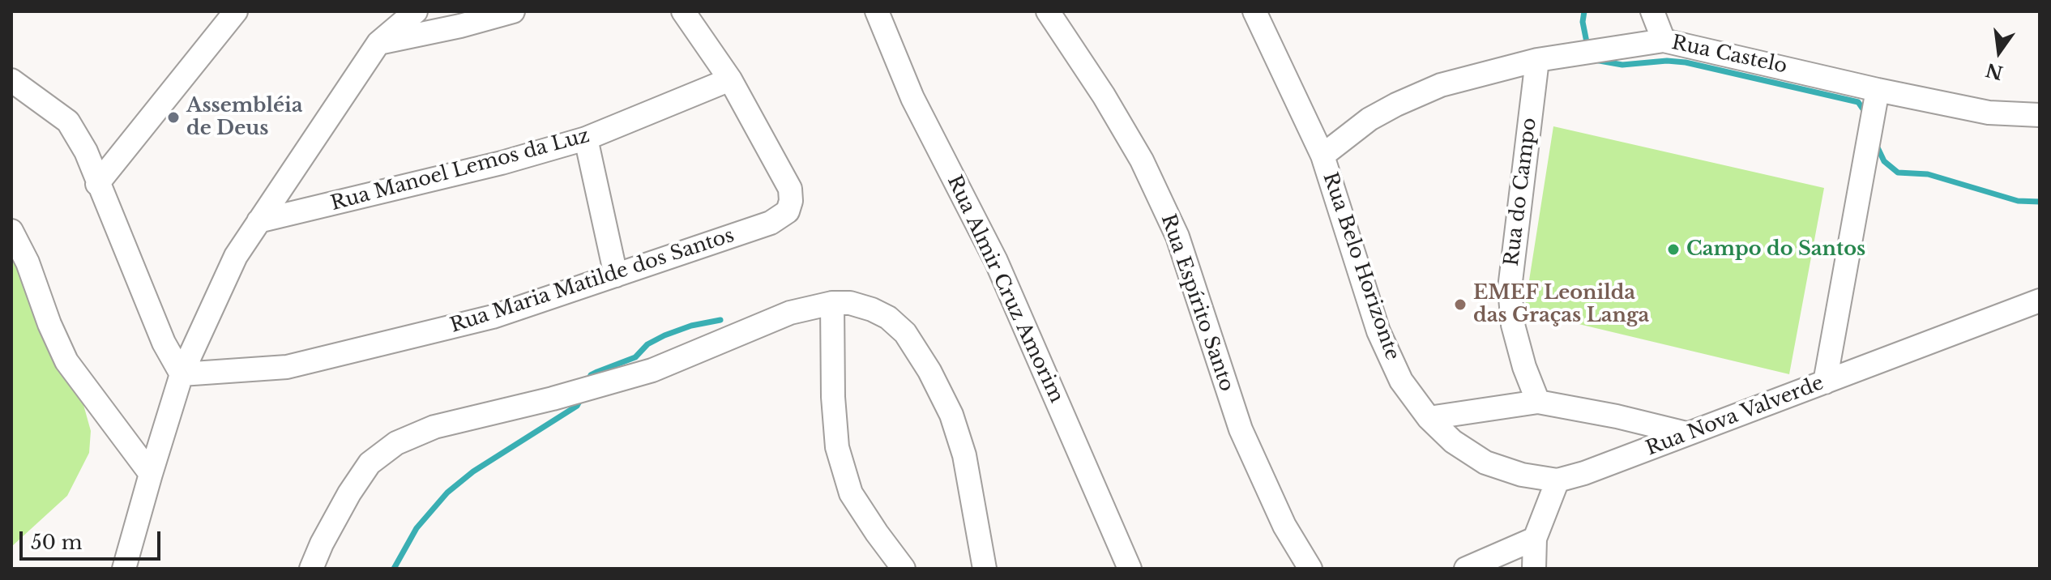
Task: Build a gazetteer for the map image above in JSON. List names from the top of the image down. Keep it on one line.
{"streets":{"street":["Rua Castelo","Rua Manoel Lemos da Luz","Rua do Campo","Rua Belo Horizonte","Rua Maria Matilde dos Santos","Rua Almir Cruz Amorim","Rua Espírito Santo","Rua Nova Valverde"]},"crossings":[["Rua Castelo","Rua do Campo"],["Rua Castelo","Rua Belo Horizonte"],["Rua Manoel Lemos da Luz","Rua Maria Matilde dos Santos"],["Rua Belo Horizonte","Rua Nova Valverde"]],"places":["Assembléia de Deus","Campo do Santos","EMEF Leonilda das Graças Langa"],"scale_bar":"50 m","north":"bottom"}
